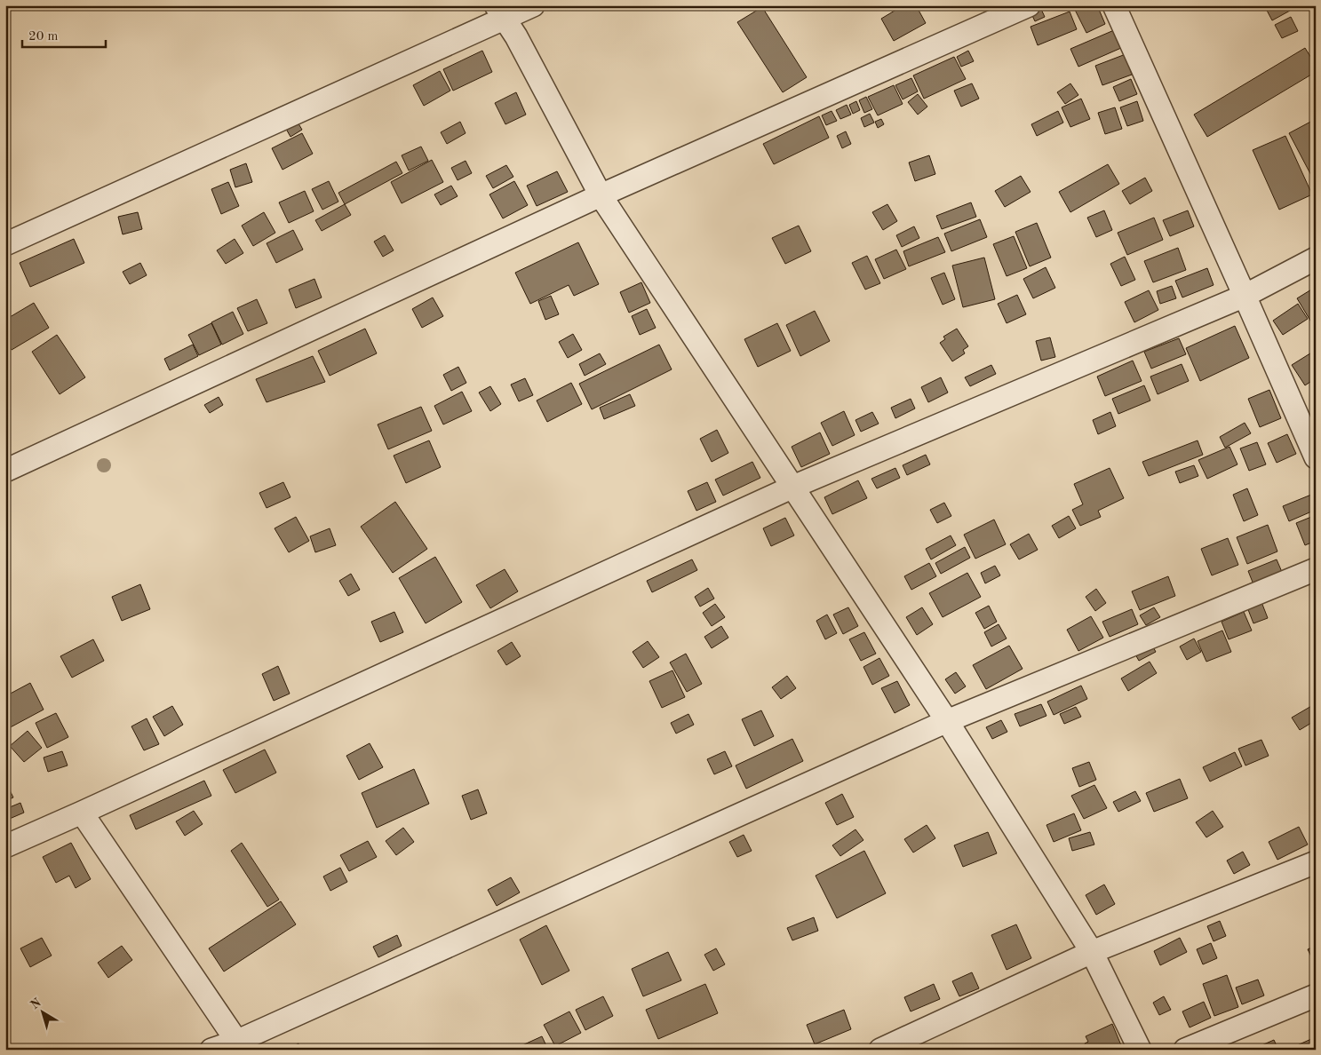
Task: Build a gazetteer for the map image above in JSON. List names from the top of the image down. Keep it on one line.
{"scale_bar":"20 m","north":"top left"}
